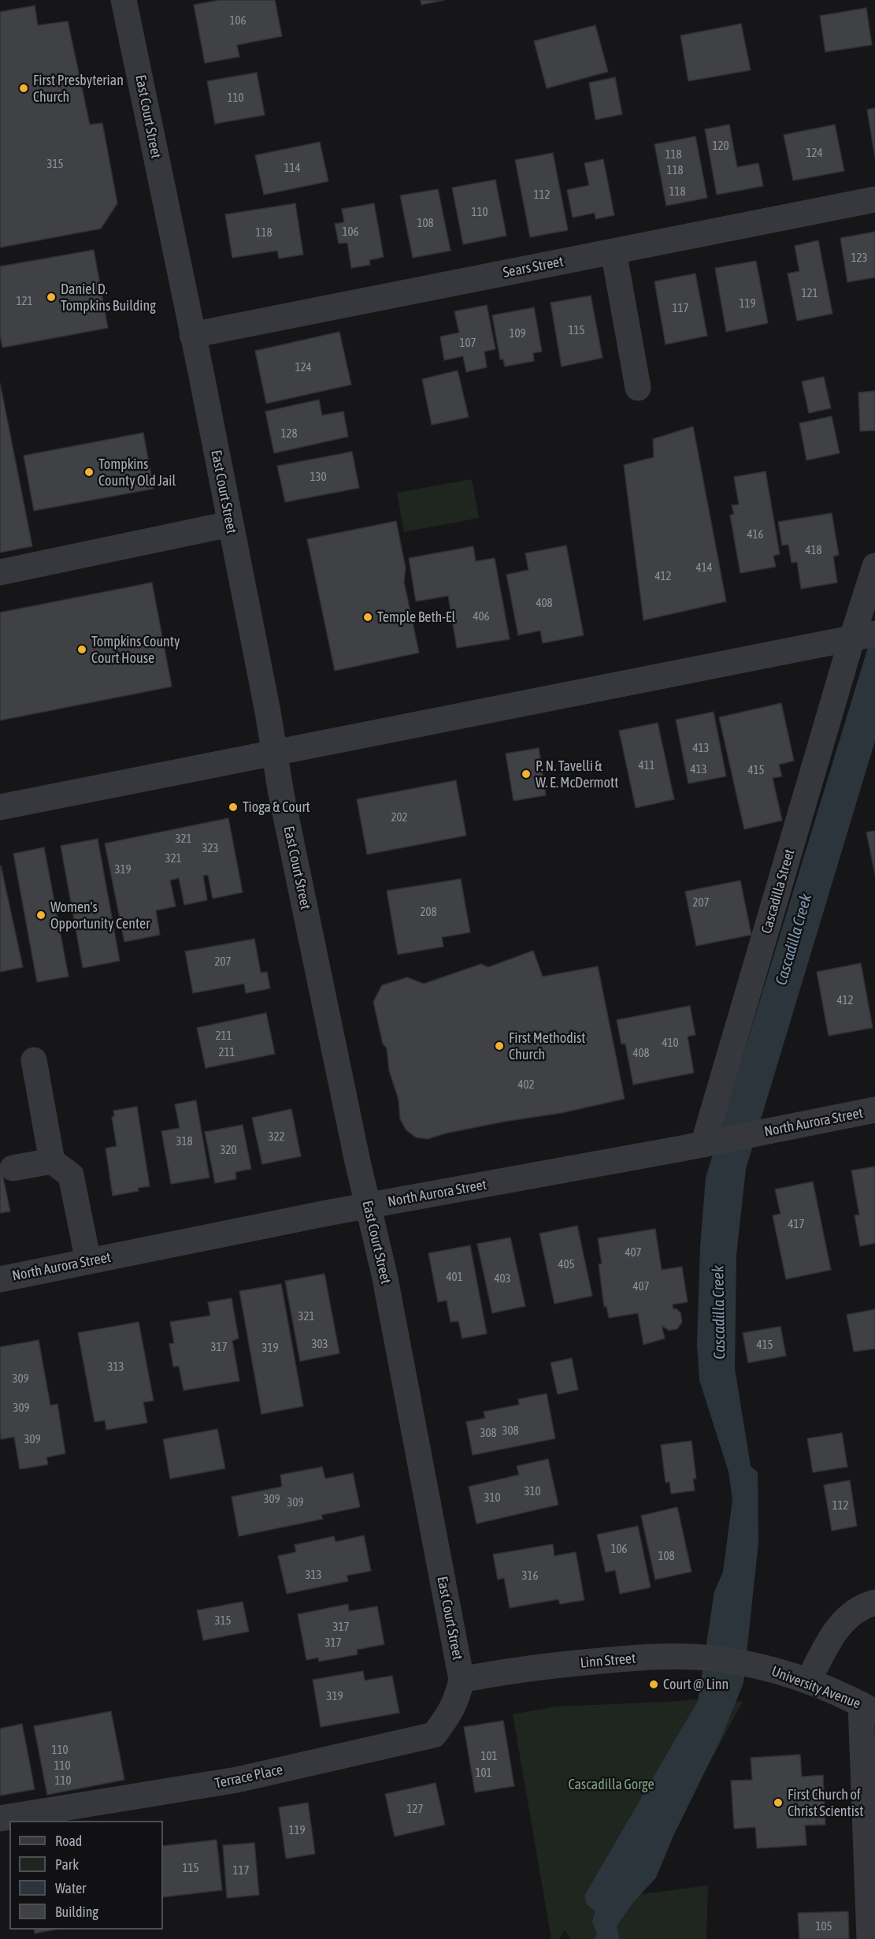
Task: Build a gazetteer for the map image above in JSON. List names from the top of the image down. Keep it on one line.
{"streets":{"street":["East Court Street","Sears Street","Cascadilla Street","North Aurora Street","Linn Street","University Avenue","Terrace Place"]},"crossings":[["East Court Street","Sears Street"],["East Court Street","North Aurora Street"],["East Court Street","Linn Street"],["East Court Street","Terrace Place"],["Cascadilla Street","North Aurora Street"],["Linn Street","University Avenue"],["Linn Street","Terrace Place"]],"water":["Cascadilla Creek"],"parks":["Cascadilla Gorge"],"places":["First Presbyterian Church","Daniel D. Tompkins Building","Tompkins County Old Jail","Temple Beth-El","Tompkins County Court House","P. N. Tavelli & W. E. McDermott","Tioga & Court","Women's Opportunity Center","First Methodist Church","Court @ Linn","First Church of Christ Scientist"],"house_numbers":["106","110","120","124","118","315","114","118","118","112","110","108","106","118","123","121","121","119","117","115","109","107","124","128","130","416","418","414","412","408","406","413","411","413","415","202","321","323","321","319","207","208","207","412","211","410","211","408","402","322","318","320","417","407","405","401","403","407","321","303","415","317","319","313","309","309","308","308","309","310","310","309","309","112","106","108","313","316","315","317","317","319","110","101","110","101","110","127","119","115","117","105"],"legend":["Road","Park","Water","Building"]}
